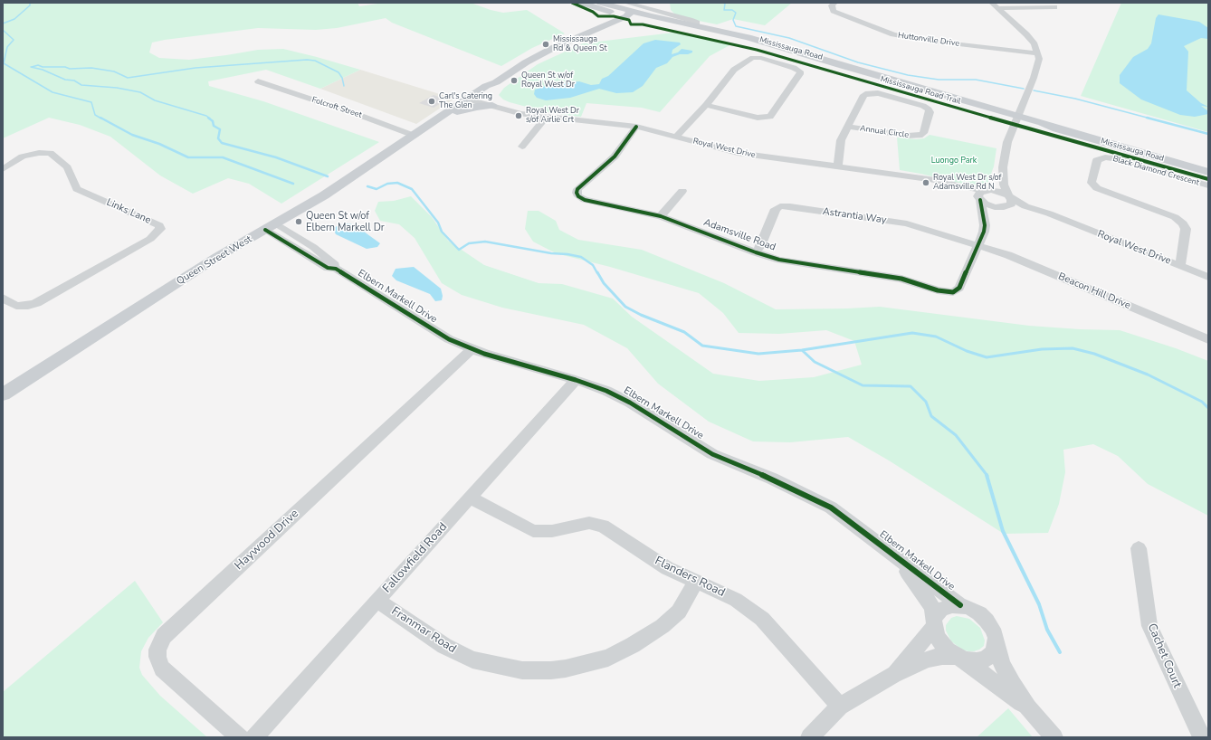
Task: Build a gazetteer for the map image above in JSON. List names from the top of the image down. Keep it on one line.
{"streets":{"main road":["Mississauga Road","Queen Street West"],"street":["Huttonville Drive","Folcroft Street","Annual Circle","Royal West Drive","Black Diamond Crescent","Links Lane","Astrantia Way","Adamsville Road","Beacon Hill Drive","Elbern Markell Drive","Haywood Drive","Fallowfield Road","Flanders Road","Franmar Road","Cachet Court"],"cycle path":["Mississauga Road Trail"]},"crossings":[["Mississauga Road","Queen Street West"],["Folcroft Street","Queen Street West"],["Annual Circle","Royal West Drive"],["Royal West Drive","Black Diamond Crescent"],["Royal West Drive","Adamsville Road"],["Royal West Drive","Queen Street West"],["Astrantia Way","Adamsville Road"],["Astrantia Way","Beacon Hill Drive"],["Adamsville Road","Beacon Hill Drive"],["Queen Street West","Elbern Markell Drive"],["Elbern Markell Drive","Haywood Drive"],["Elbern Markell Drive","Fallowfield Road"],["Fallowfield Road","Flanders Road"],["Fallowfield Road","Franmar Road"],["Flanders Road","Franmar Road"]],"parks":["Luongo Park"],"places":["Mississauga Rd & Queen St","Queen St w/of Royal West Dr","Carl's Catering The Glen","Royal West Dr s/of Airlie Crt","Royal West Dr s/of Adamsville Rd N","Queen St w/of Elbern Markell Dr"]}
